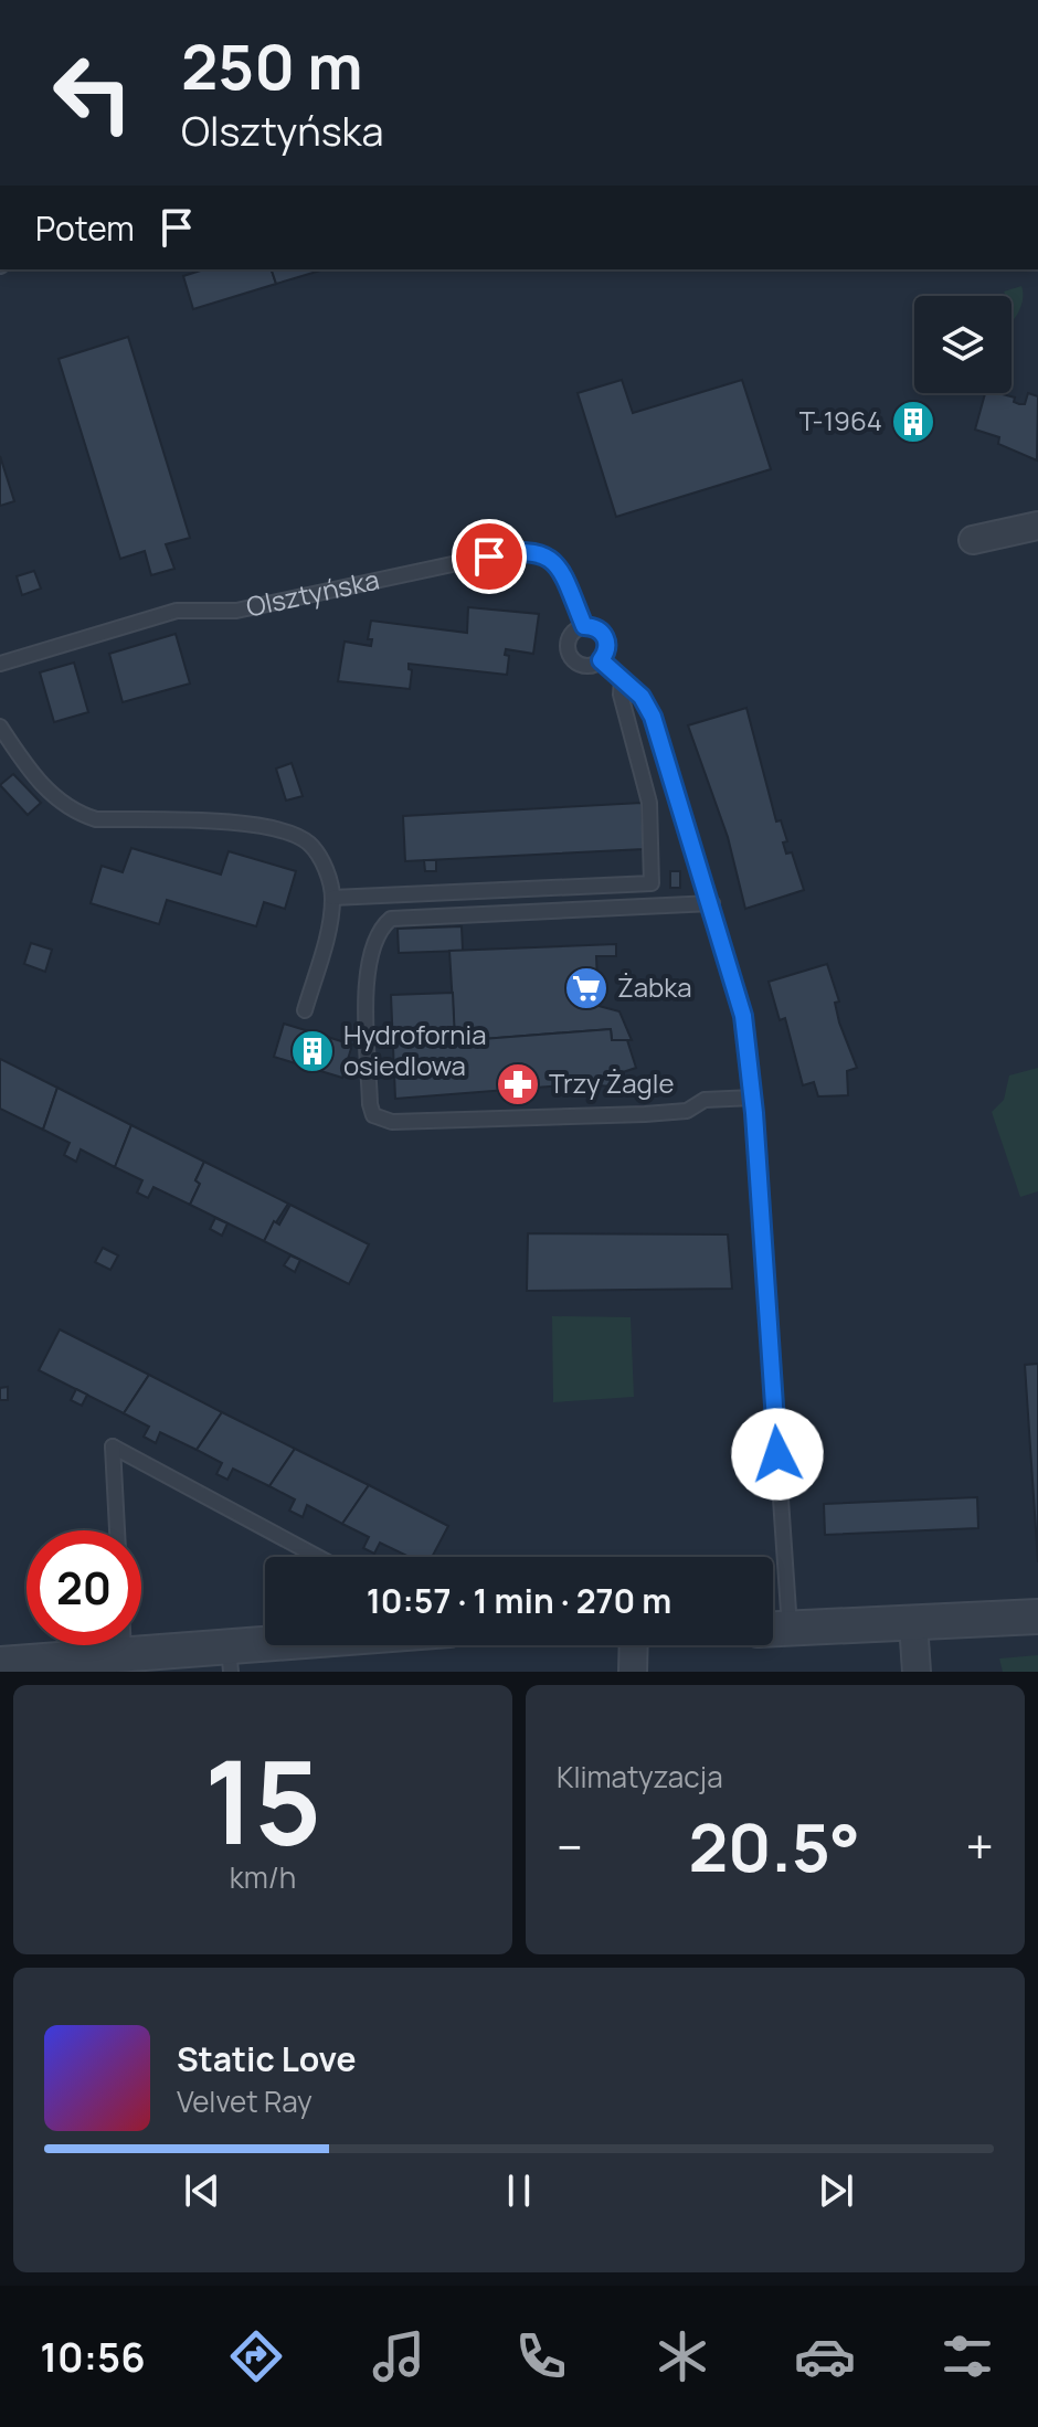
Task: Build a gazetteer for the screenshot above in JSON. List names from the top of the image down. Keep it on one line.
{"streets":{"lane":["Olsztyńska"]},"places":{"building":["T-1964","Hydrofornia osiedlowa"],"supermarket":["Żabka"],"pharmacy":["Trzy Żagle"]},"page":{"turn":["250 m","Olsztyńska"],"then":"Potem","limit":"20","trip":"10:57 · 1 min · 270 m","tile":[["15","km/h"],"Klimatyzacja"],"heat":["−","20.5°","+"],"song":["Static Love","Velvet Ray"],"tabs":"10:56"}}
